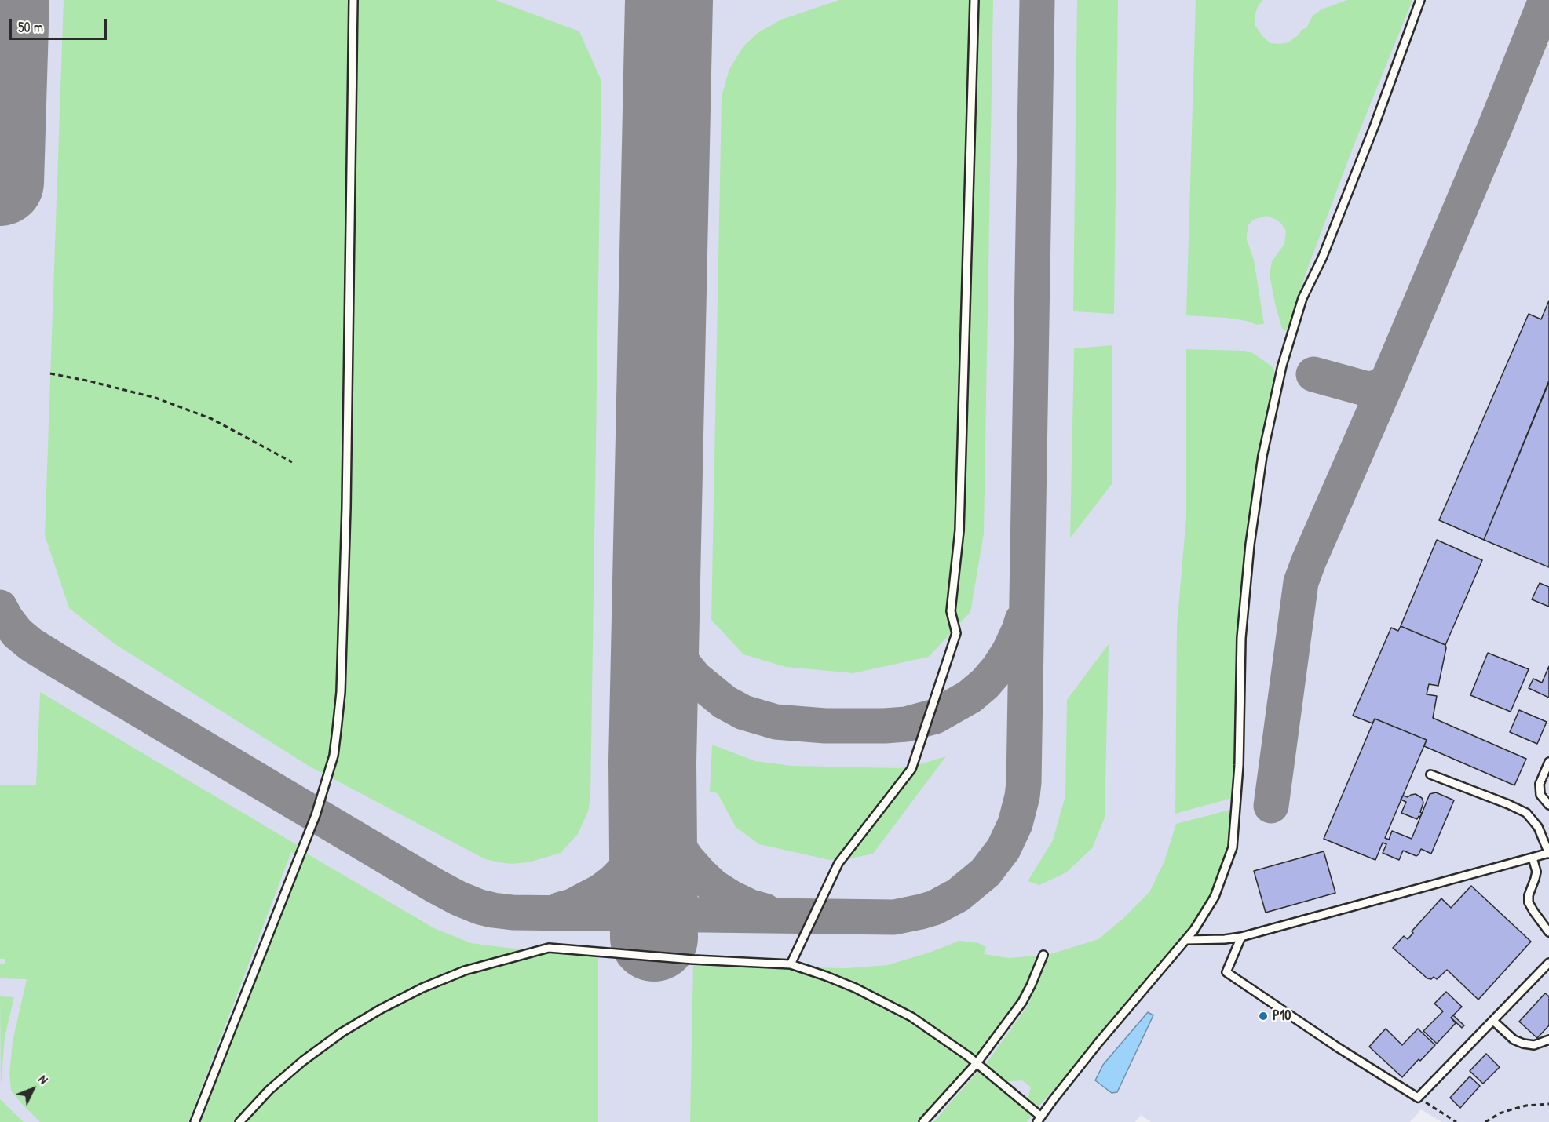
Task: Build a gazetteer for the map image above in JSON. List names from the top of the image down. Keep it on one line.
{"places":["P10"],"scale_bar":"50 m","north":"top right"}
